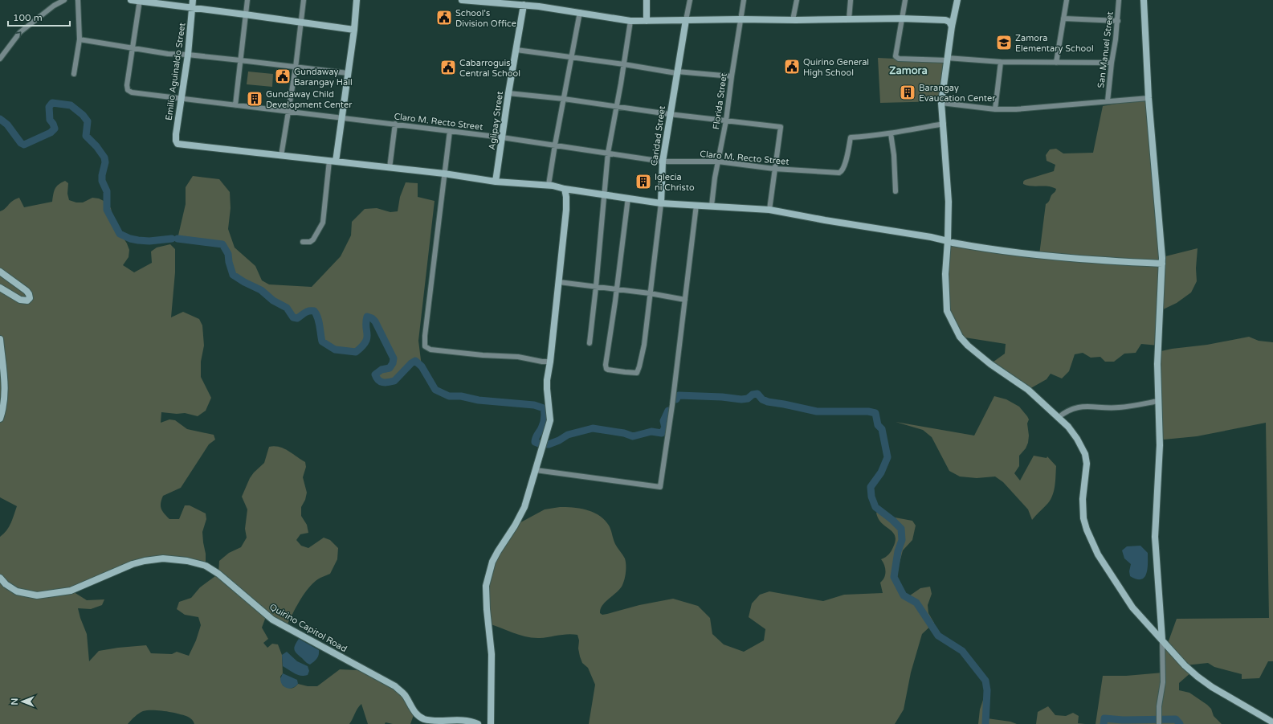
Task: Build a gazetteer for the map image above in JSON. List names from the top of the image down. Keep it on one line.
{"streets":{"street":["San Manuel Street","Emilio Aguinaldo Street","Florida Street","Aglipay Street","Claro M. Recto Street","Caridad Street","Quirino Capitol Road"]},"crossings":[["Emilio Aguinaldo Street","Claro M. Recto Street"],["Florida Street","Claro M. Recto Street"],["Aglipay Street","Claro M. Recto Street"],["Claro M. Recto Street","Caridad Street"]],"districts":["Zamora"],"places":{"public building":["School's Division Office","Quirino General High School","Cabarroguis Central School","Gundaway Barangay Hall"],"school or university":["Zamora Elementary School"],"building":["Barangay Evaucation Center","Gundaway Child Development Center","Iglecia ni Christo"]},"scale_bar":"100 m","north":"left"}
